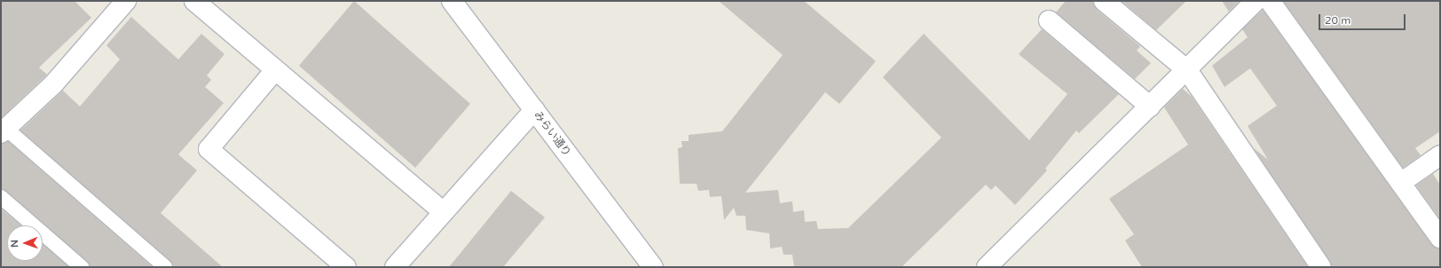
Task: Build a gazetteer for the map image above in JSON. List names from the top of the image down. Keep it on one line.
{"streets":{"street":["みらい通り"]},"scale_bar":"20 m","north":"left"}
